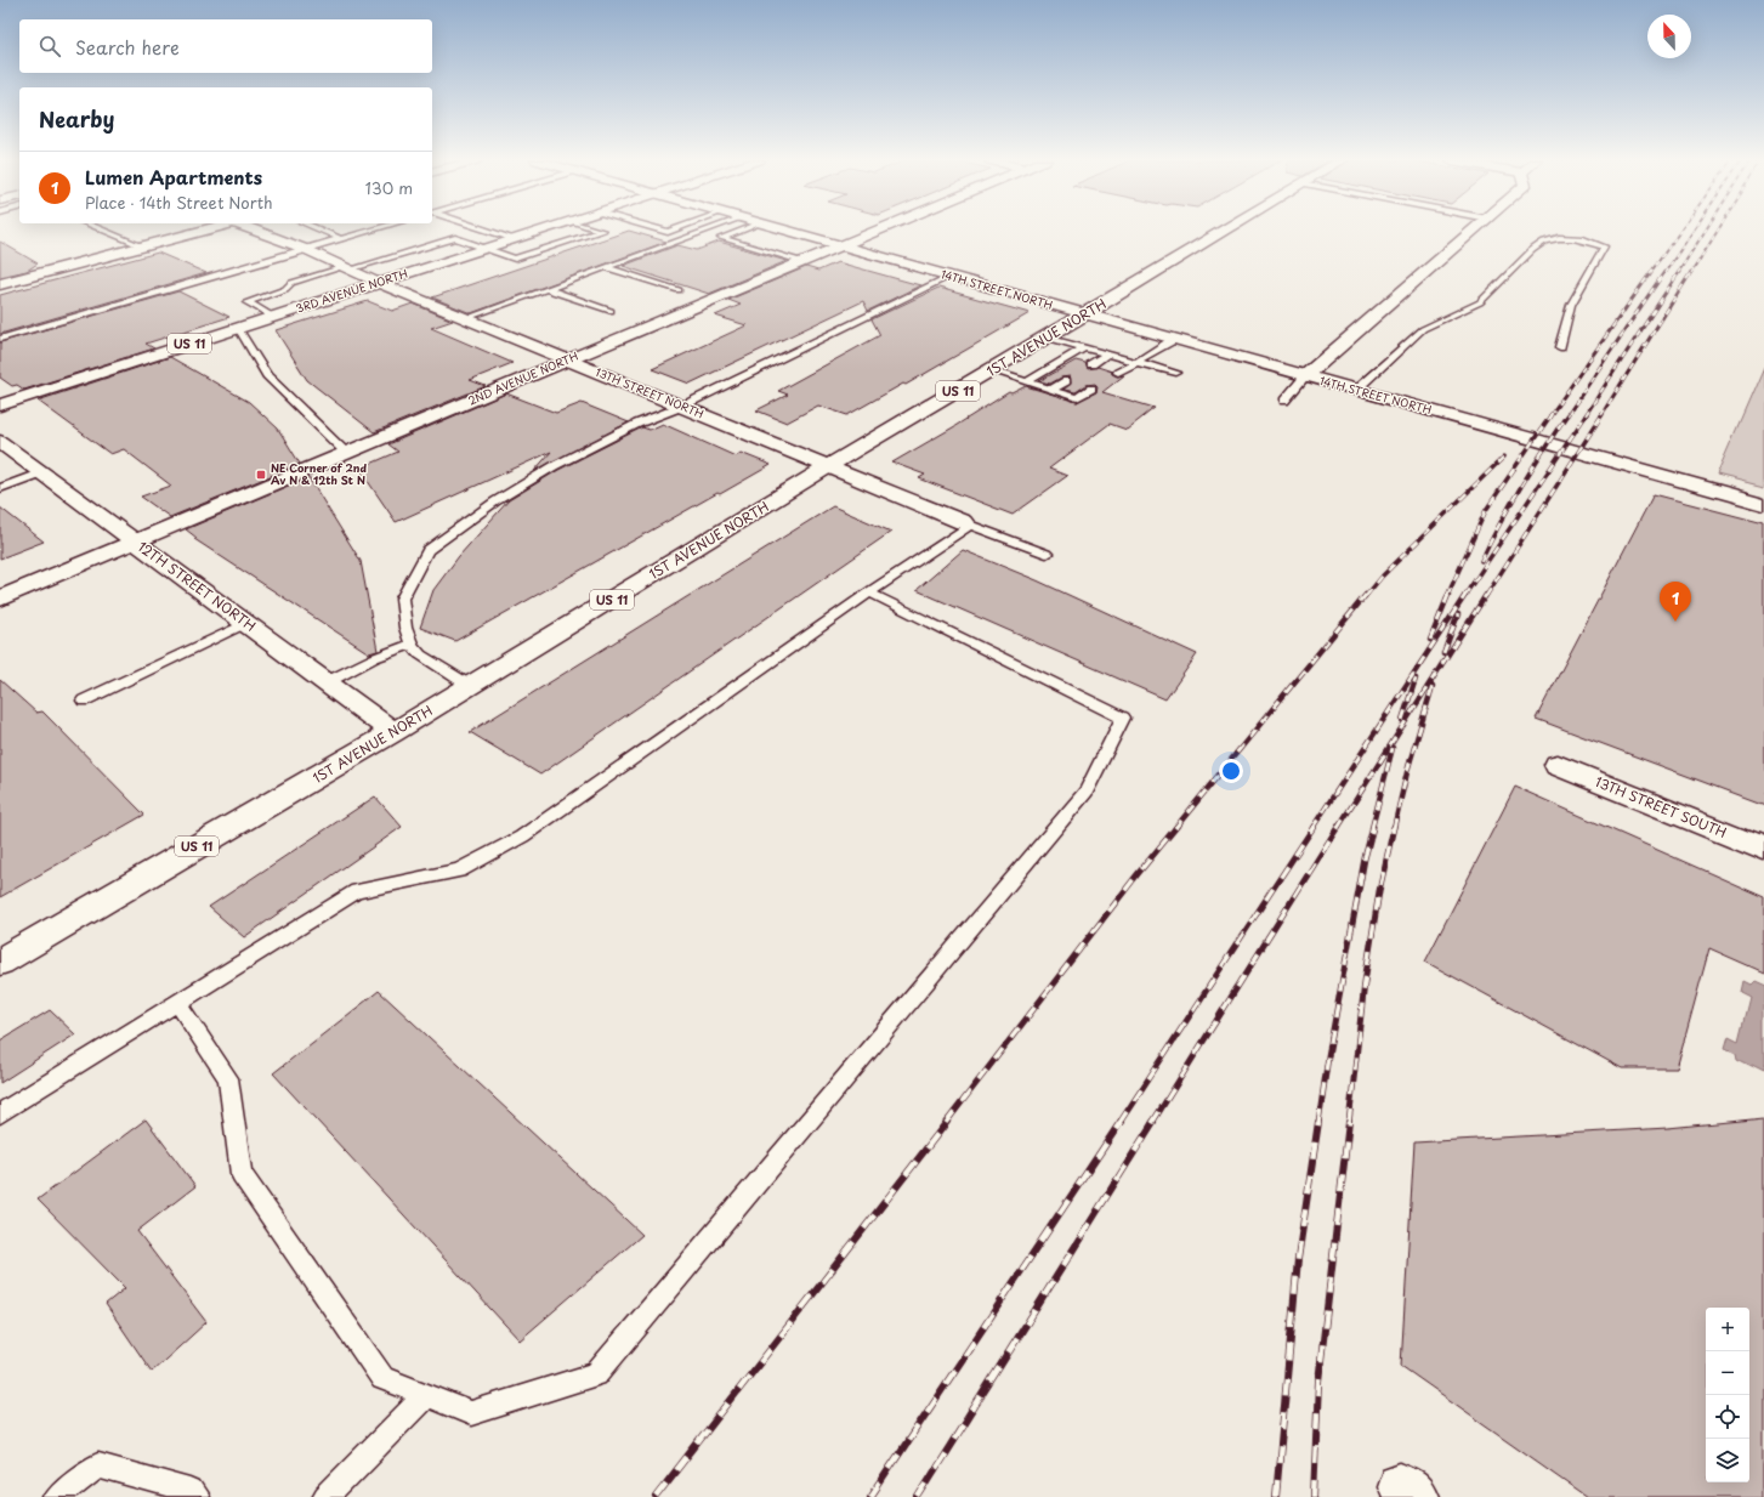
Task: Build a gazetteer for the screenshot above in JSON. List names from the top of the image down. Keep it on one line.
{"streets":{"main road":["14TH STREET NORTH","3RD AVENUE NORTH","1ST AVENUE NORTH","US 11","2ND AVENUE NORTH","13TH STREET NORTH","12TH STREET NORTH","13TH STREET SOUTH"]},"crossings":[["14TH STREET NORTH","1ST AVENUE NORTH"],["14TH STREET NORTH","2ND AVENUE NORTH"],["3RD AVENUE NORTH","13TH STREET NORTH"],["1ST AVENUE NORTH","13TH STREET NORTH"],["1ST AVENUE NORTH","12TH STREET NORTH"],["2ND AVENUE NORTH","13TH STREET NORTH"],["2ND AVENUE NORTH","12TH STREET NORTH"]],"places":{"transit":["NE Corner of 2nd Av N & 12th St N"]},"north":"top","page":{"search":"Search here","heading":"Nearby","list":[{"mark":"1","name":"Lumen Apartments","note":"Place · 14th Street North","value":"130 m"}],"pins":"1","map_buttons":["+","−"]}}
